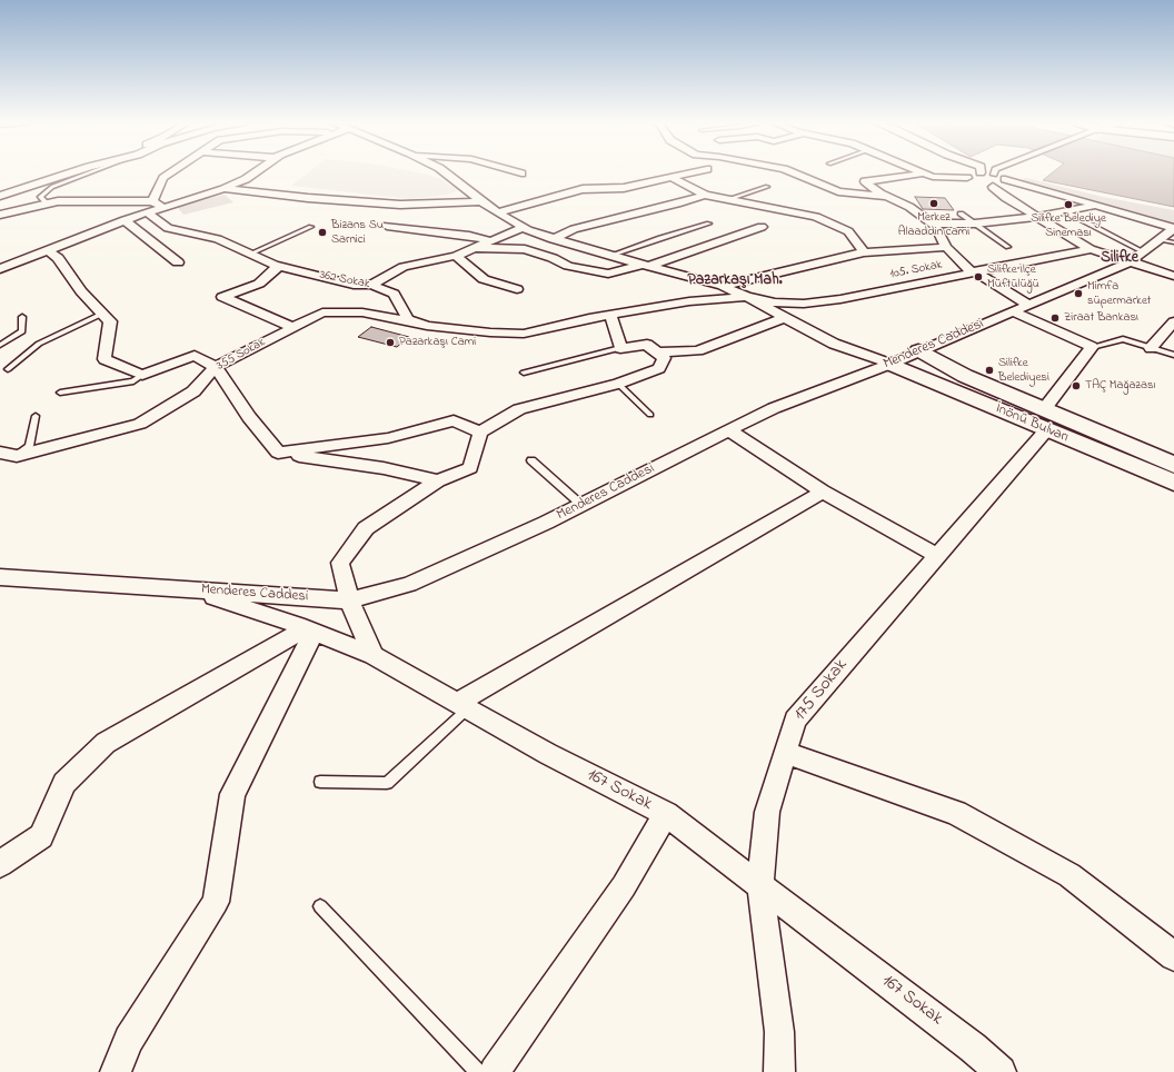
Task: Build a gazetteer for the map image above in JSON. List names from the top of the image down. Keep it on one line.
{"streets":{"main road":["İnönü Bulvarı"],"street":["105. Sokak","362 Sokak","Menderes Caddesi","355 Sokak","175 Sokak","167 Sokak"]},"crossings":[["362 Sokak","355 Sokak"],["Menderes Caddesi","İnönü Bulvarı"],["Menderes Caddesi","167 Sokak"],["İnönü Bulvarı","175 Sokak"],["175 Sokak","167 Sokak"]],"districts":["Silifke","Pazarkaşı Mah."],"places":["Merkez Alaaddin cami","Silifke Belediye Sineması","Bizans Su Sarnici","Silifke İlçe Müftülüğü","Mimfa süpermarket","Ziraat Bankası","Pazarkaşı Cami","Silifke Belediyesi","TAÇ Mağazası"]}
